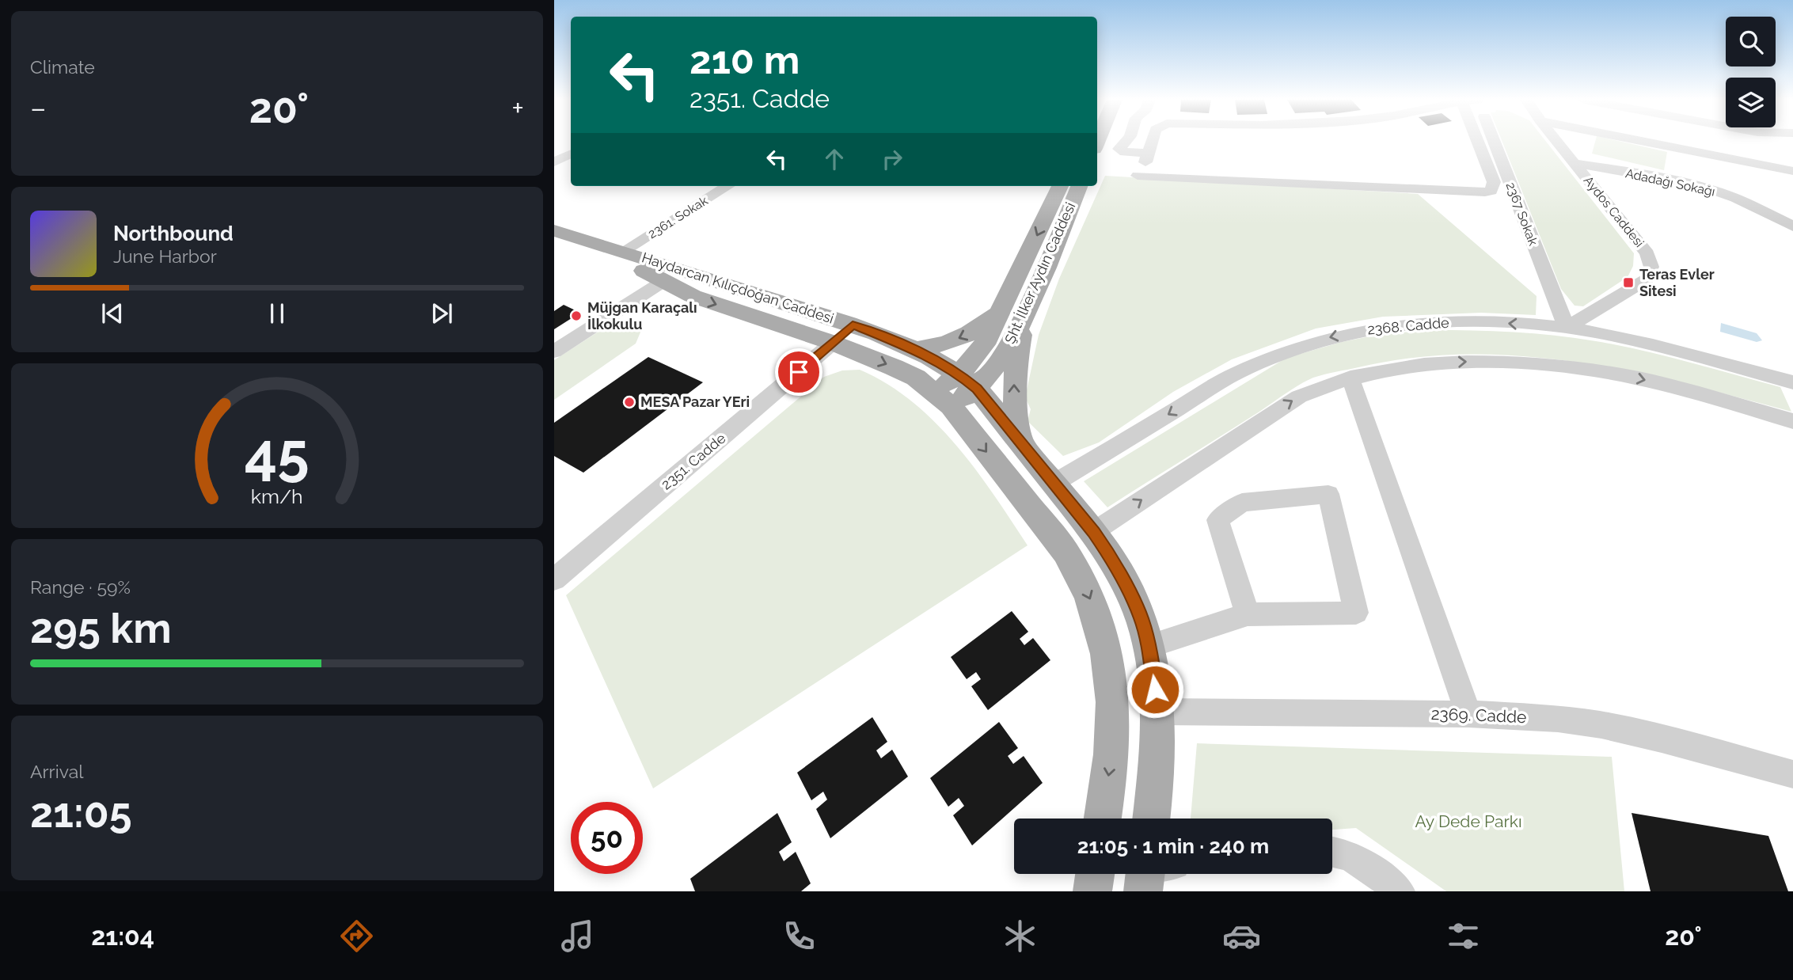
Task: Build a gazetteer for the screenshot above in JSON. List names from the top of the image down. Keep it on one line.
{"streets":{"main road":["Şht. İlker Aydın Caddesi","Haydarcan Kılıçdoğan Caddesi"],"street":["Adadağı Sokağı","Aydos Caddesi","2367 Sokak","2361. Sokak","2368. Cadde","2351. Cadde","2369. Cadde"]},"crossings":[["Adadağı Sokağı","Aydos Caddesi"],["Aydos Caddesi","2367 Sokak"],["Aydos Caddesi","2368. Cadde"],["2367 Sokak","2368. Cadde"],["2361. Sokak","Haydarcan Kılıçdoğan Caddesi"],["Şht. İlker Aydın Caddesi","Haydarcan Kılıçdoğan Caddesi"],["Haydarcan Kılıçdoğan Caddesi","2368. Cadde"],["Haydarcan Kılıçdoğan Caddesi","2351. Cadde"],["Haydarcan Kılıçdoğan Caddesi","2369. Cadde"]],"parks":["Ay Dede Parkı"],"places":{"transit":["Teras Evler Sitesi"],"other":["Müjgan Karaçalı İlkokulu","MESA Pazar YEri"]},"page":{"tile":["Climate",["Range · 59%","295 km"],["Arrival","21:05"]],"turn":["210 m","2351. Cadde"],"heat":["−","20°","+"],"song":["Northbound","June Harbor"],"limit":"50","trip":"21:05 · 1 min · 240 m","tabs":["21:04","20°"],"gauge":["45","km/h"]}}
